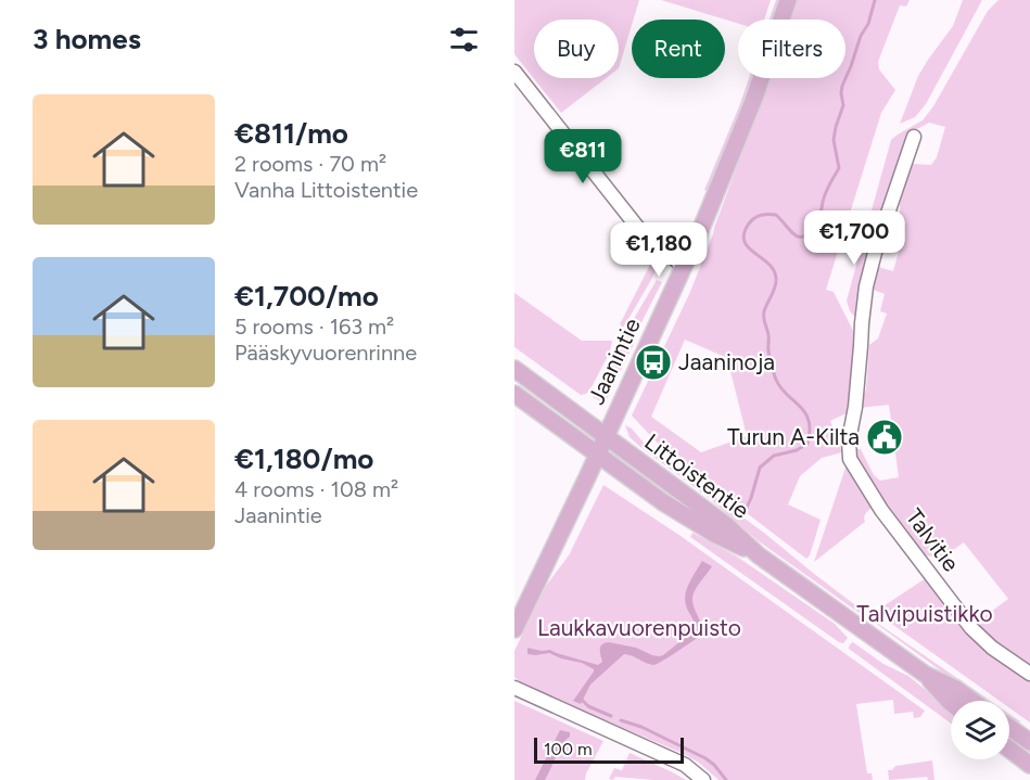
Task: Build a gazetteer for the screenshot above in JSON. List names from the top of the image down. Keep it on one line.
{"streets":{"main road":["Jaanintie","Littoistentie"],"street":["Talvitie"]},"crossings":[["Jaanintie","Littoistentie"]],"parks":["Talvipuistikko","Laukkavuorenpuisto"],"places":{"bus stop":["Jaaninoja"],"public building":["Turun A-Kilta"]},"scale_bar":"100 m","page":{"heading":"3 homes","chip":["Buy","Rent","Filters"],"list":[{"name":"€811/mo","note":"2 rooms · 70 m² · Vanha Littoistentie"},{"name":"€1,700/mo","note":"5 rooms · 163 m² · Pääskyvuorenrinne"},{"name":"€1,180/mo","note":"4 rooms · 108 m² · Jaanintie"}],"price":["€811","€1,700","€1,180"],"scale":"100 m"}}
